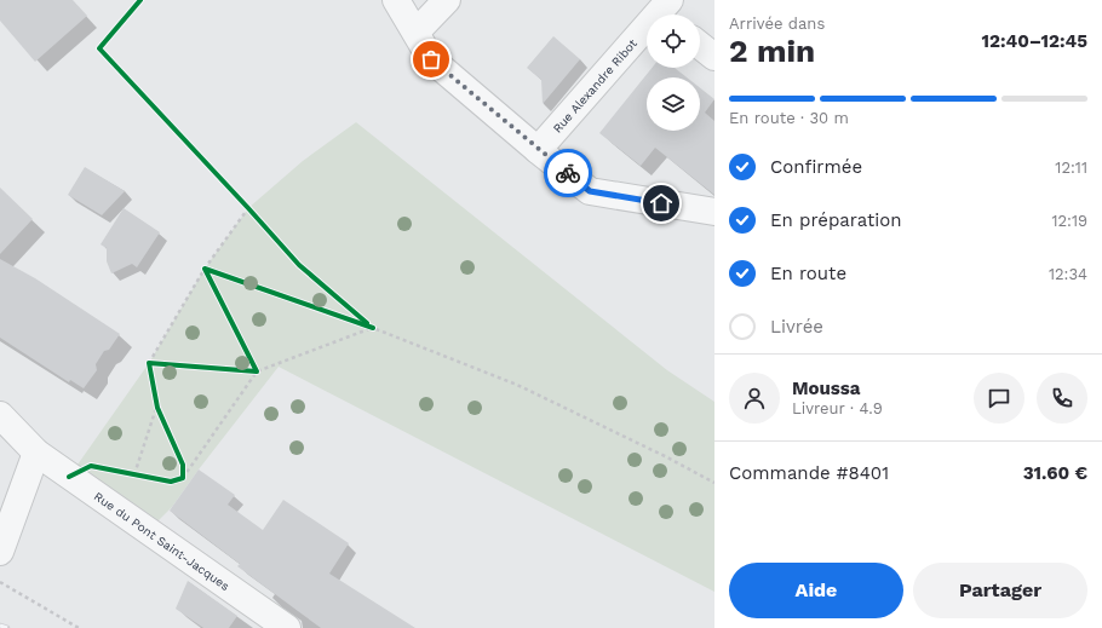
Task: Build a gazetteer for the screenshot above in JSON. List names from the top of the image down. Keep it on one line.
{"streets":{"street":["Rue Alexandre Ribot","Rue du Pont Saint-Jacques"]},"page":{"heading":["2 min","Arrivée dans","12:40–12:45"],"panel":["Moussa","Livreur · 4.9","Commande #8401","31.60 €"],"bar":"En route · 30 m","list":[["Confirmée","12:11"],["En préparation","12:19"],["En route","12:34"],"Livrée"],"buttons":["Aide","Partager"]}}
